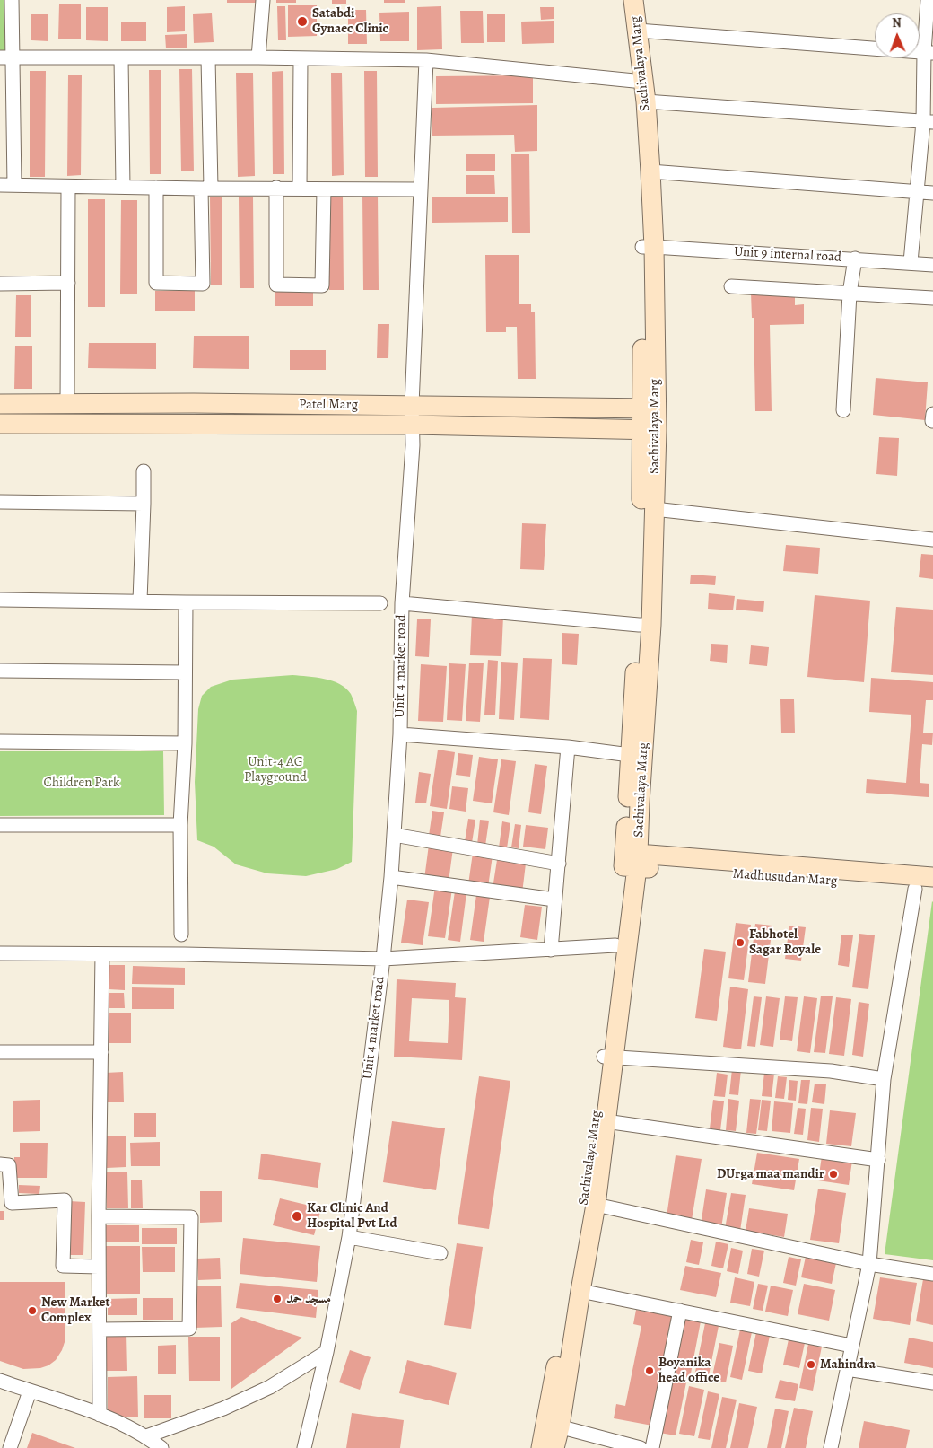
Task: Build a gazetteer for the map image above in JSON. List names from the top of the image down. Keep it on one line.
{"streets":{"street":["Sachivalaya Marg","Unit 9 internal road","Patel Marg","Unit 4 market road","Madhusudan Marg"]},"crossings":[["Sachivalaya Marg","Unit 9 internal road"],["Sachivalaya Marg","Patel Marg"],["Sachivalaya Marg","Madhusudan Marg"],["Patel Marg","Unit 4 market road"]],"parks":["Unit-4 AG Playground","Children Park"],"places":["Satabdi Gynaec Clinic","Fabhotel Sagar Royale","DUrga maa mandir","Kar Clinic And Hospital Pvt Ltd","مسجد حمد","New Market Complex","Mahindra","Boyanika head office"],"north":"top"}
